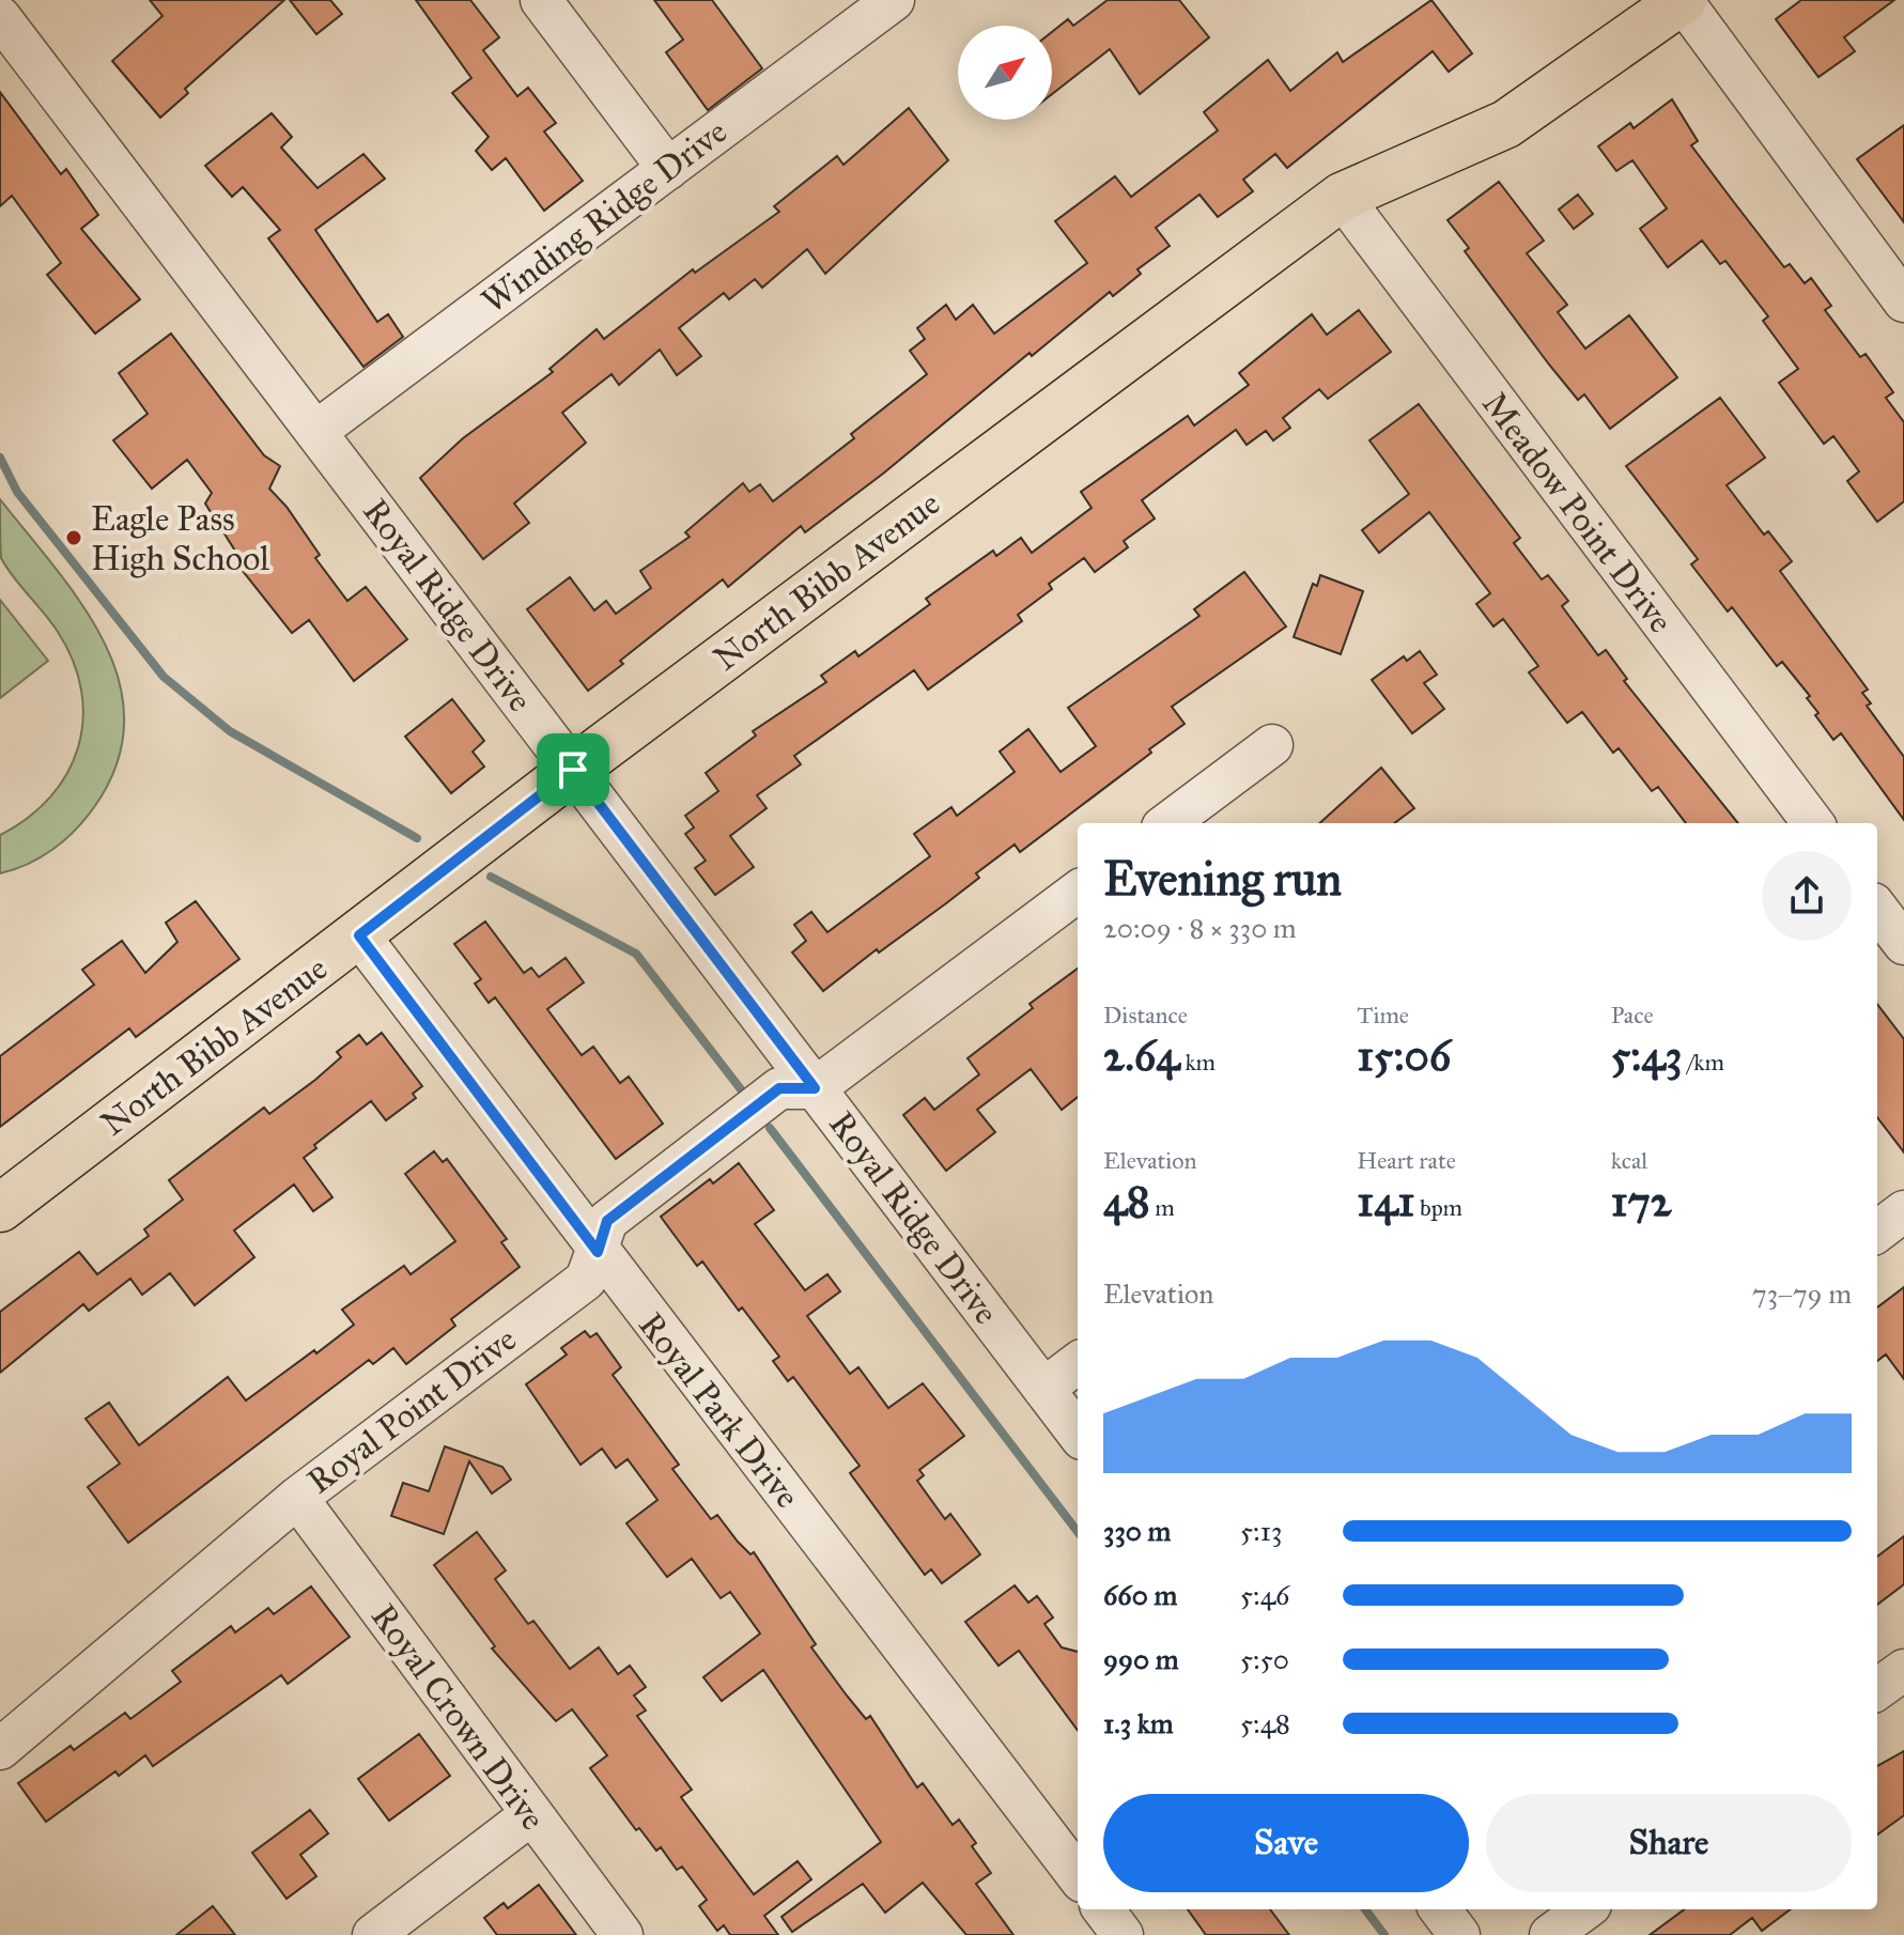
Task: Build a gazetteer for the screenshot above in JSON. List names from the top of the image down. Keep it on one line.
{"streets":{"main road":["North Bibb Avenue"],"street":["Winding Ridge Drive","Meadow Point Drive","Royal Ridge Drive","Royal Point Drive","Royal Park Drive","Royal Crown Drive"]},"crossings":[["Winding Ridge Drive","Royal Ridge Drive"],["Meadow Point Drive","North Bibb Avenue"],["North Bibb Avenue","Royal Ridge Drive"],["North Bibb Avenue","Royal Park Drive"],["Royal Ridge Drive","Royal Point Drive"],["Royal Point Drive","Royal Park Drive"],["Royal Point Drive","Royal Crown Drive"]],"places":["Eagle Pass High School"],"north":"top right","page":{"heading":["Evening run","20:09 · 8 × 330 m"],"stats":[["Distance","2.64 km"],["Time","15:06"],["Pace","5:43 /km"],["Elevation","48 m"],["Heart rate","141 bpm"],["kcal","172"]],"chart":["Elevation","73–79 m"],"list":[{"name":"330 m","note":"5:13"},{"name":"660 m","note":"5:46"},{"name":"990 m","note":"5:50"},{"name":"1.3 km","note":"5:48"}],"buttons":["Save","Share"]}}
